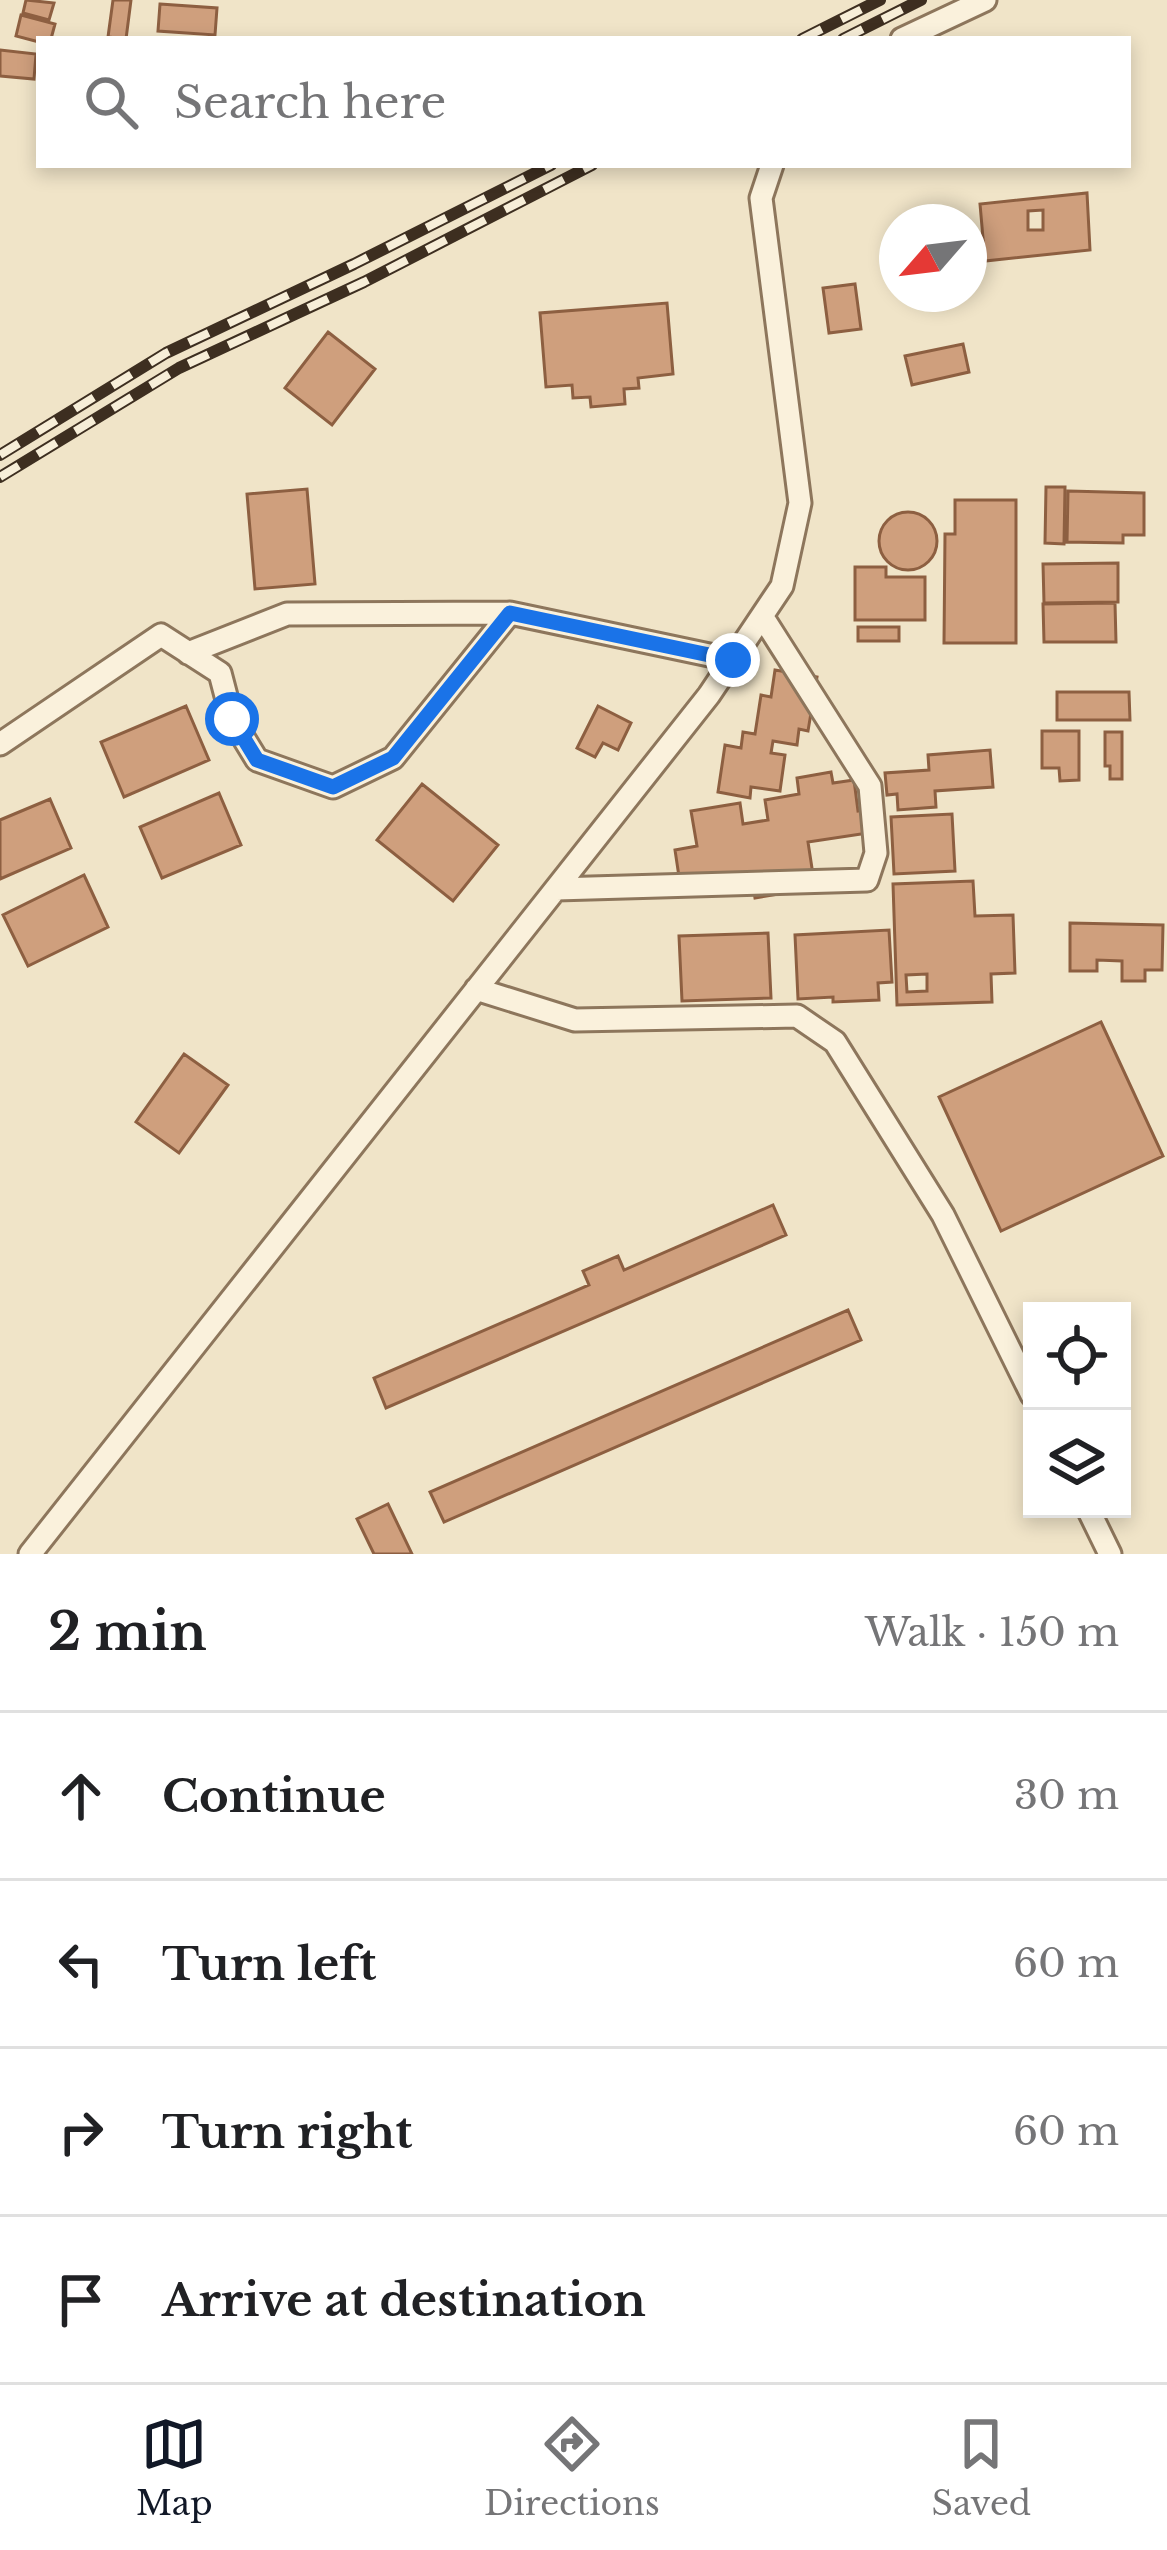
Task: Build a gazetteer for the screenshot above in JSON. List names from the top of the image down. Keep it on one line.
{"north":"bottom left","page":{"search":"Search here","heading":["2 min","Walk · 150 m"],"list":[["Continue","30 m"],["Turn left","60 m"],["Turn right","60 m"],"Arrive at destination"],"nav":["Map","Directions","Saved"]}}
